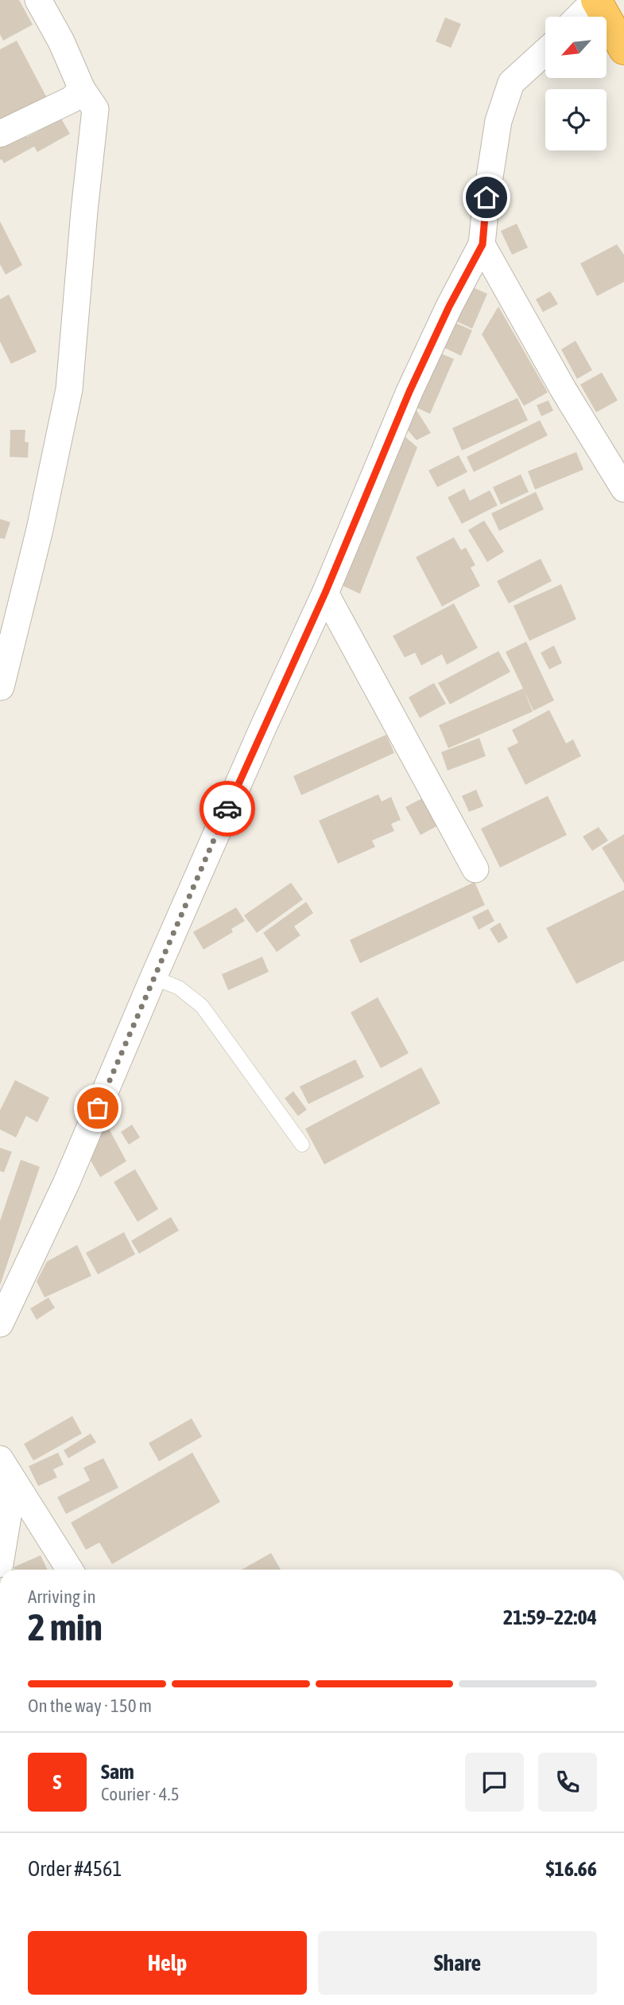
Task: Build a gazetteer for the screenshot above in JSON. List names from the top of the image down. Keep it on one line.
{"north":"bottom left","page":{"heading":["2 min","Arriving in","21:59–22:04"],"panel":["Sam","Courier · 4.5","Order #4561","$16.66"],"bar":"On the way · 150 m","round":"S","buttons":["Help","Share"]}}
